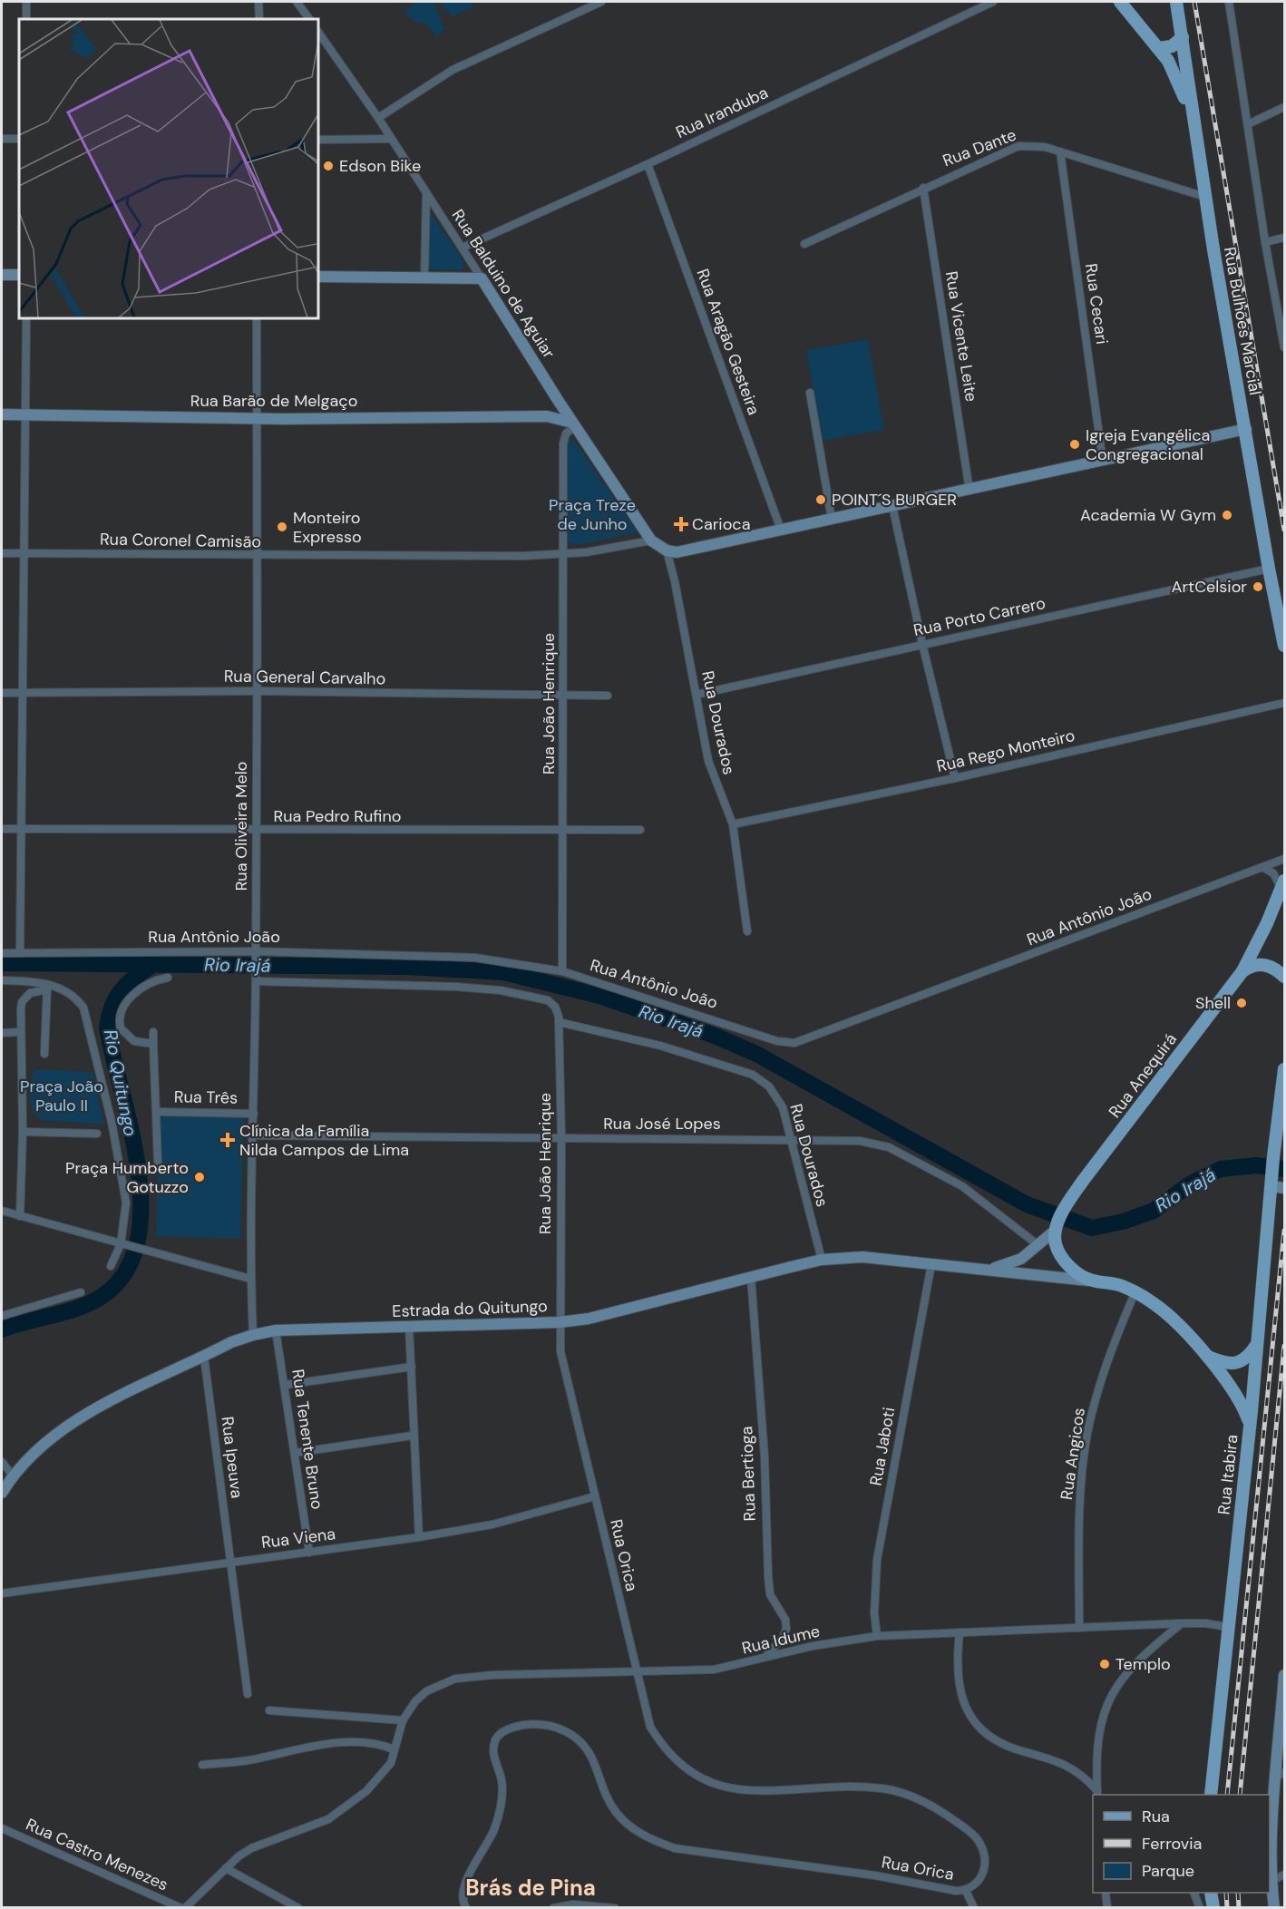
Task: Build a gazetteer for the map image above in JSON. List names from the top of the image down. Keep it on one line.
{"streets":{"main road":["Rua Bulhões Marcial","Rua Anequirá","Estrada do Quitungo","Rua Itabira"],"street":["Rua Iranduba","Rua Dante","Rua Balduino de Aguiar","Rua Cecari","Rua Vicente Leite","Rua Aragão Gesteira","Rua Barão de Melgaço","Rua Coronel Camisão","Rua Porto Carrero","Rua General Carvalho","Rua João Henrique","Rua Dourados","Rua Rego Monteiro","Rua Pedro Rufino","Rua Oliveira Melo","Rua Antônio João","Rua Três","Rua José Lopes","Rua Tenente Bruno","Rua Jaboti","Rua Angicos","Rua Ipeuva","Rua Bertioga","Rua Viena","Rua Orica","Rua Idume","Rua Castro Menezes"]},"crossings":[["Rua Iranduba","Rua Balduino de Aguiar"],["Rua Iranduba","Rua Aragão Gesteira"],["Rua Dante","Rua Cecari"],["Rua Dante","Rua Bulhões Marcial"],["Rua Dante","Rua Vicente Leite"],["Rua Balduino de Aguiar","Rua Barão de Melgaço"],["Rua Balduino de Aguiar","Rua Coronel Camisão"],["Rua Balduino de Aguiar","Rua Dourados"],["Rua Bulhões Marcial","Rua Porto Carrero"],["Rua Barão de Melgaço","Rua Oliveira Melo"],["Rua Coronel Camisão","Rua João Henrique"],["Rua Coronel Camisão","Rua Oliveira Melo"],["Rua Porto Carrero","Rua Dourados"],["Rua General Carvalho","Rua João Henrique"],["Rua General Carvalho","Rua Oliveira Melo"],["Rua João Henrique","Rua Dourados"],["Rua João Henrique","Rua Pedro Rufino"],["Rua João Henrique","Rua Oliveira Melo"],["Rua João Henrique","Rua Antônio João"],["Rua João Henrique","Rua José Lopes"],["Rua João Henrique","Estrada do Quitungo"],["Rua João Henrique","Rua Orica"],["Rua Dourados","Rua Rego Monteiro"],["Rua Dourados","Rua José Lopes"],["Rua Dourados","Estrada do Quitungo"],["Rua Pedro Rufino","Rua Oliveira Melo"],["Rua Oliveira Melo","Rua Antônio João"],["Rua Oliveira Melo","Rua Três"],["Rua Oliveira Melo","Rua José Lopes"],["Rua Oliveira Melo","Estrada do Quitungo"],["Rua Anequirá","Estrada do Quitungo"],["Rua José Lopes","Estrada do Quitungo"],["Estrada do Quitungo","Rua Tenente Bruno"],["Estrada do Quitungo","Rua Jaboti"],["Estrada do Quitungo","Rua Angicos"],["Estrada do Quitungo","Rua Ipeuva"],["Estrada do Quitungo","Rua Bertioga"],["Estrada do Quitungo","Rua Itabira"],["Estrada do Quitungo","Rua Orica"],["Rua Tenente Bruno","Rua Viena"],["Rua Jaboti","Rua Idume"],["Rua Angicos","Rua Idume"],["Rua Ipeuva","Rua Viena"],["Rua Bertioga","Rua Idume"],["Rua Itabira","Rua Idume"],["Rua Viena","Rua Orica"],["Rua Orica","Rua Idume"]],"districts":["Brás de Pina"],"water":["Rio Irajá","Rio Quitungo"],"parks":["Praça Treze de Junho","Praça João Paulo II"],"places":{"other":["Edson Bike","Igreja Evangélica Congregacional","POINT´S BURGER","Academia W Gym","Monteiro Expresso","ArtCelsior","Shell","Praça Humberto Gotuzzo","Templo"],"health":["Carioca","Clínica da Família Nilda Campos de Lima"]},"legend":["Rua","Ferrovia","Parque"]}
